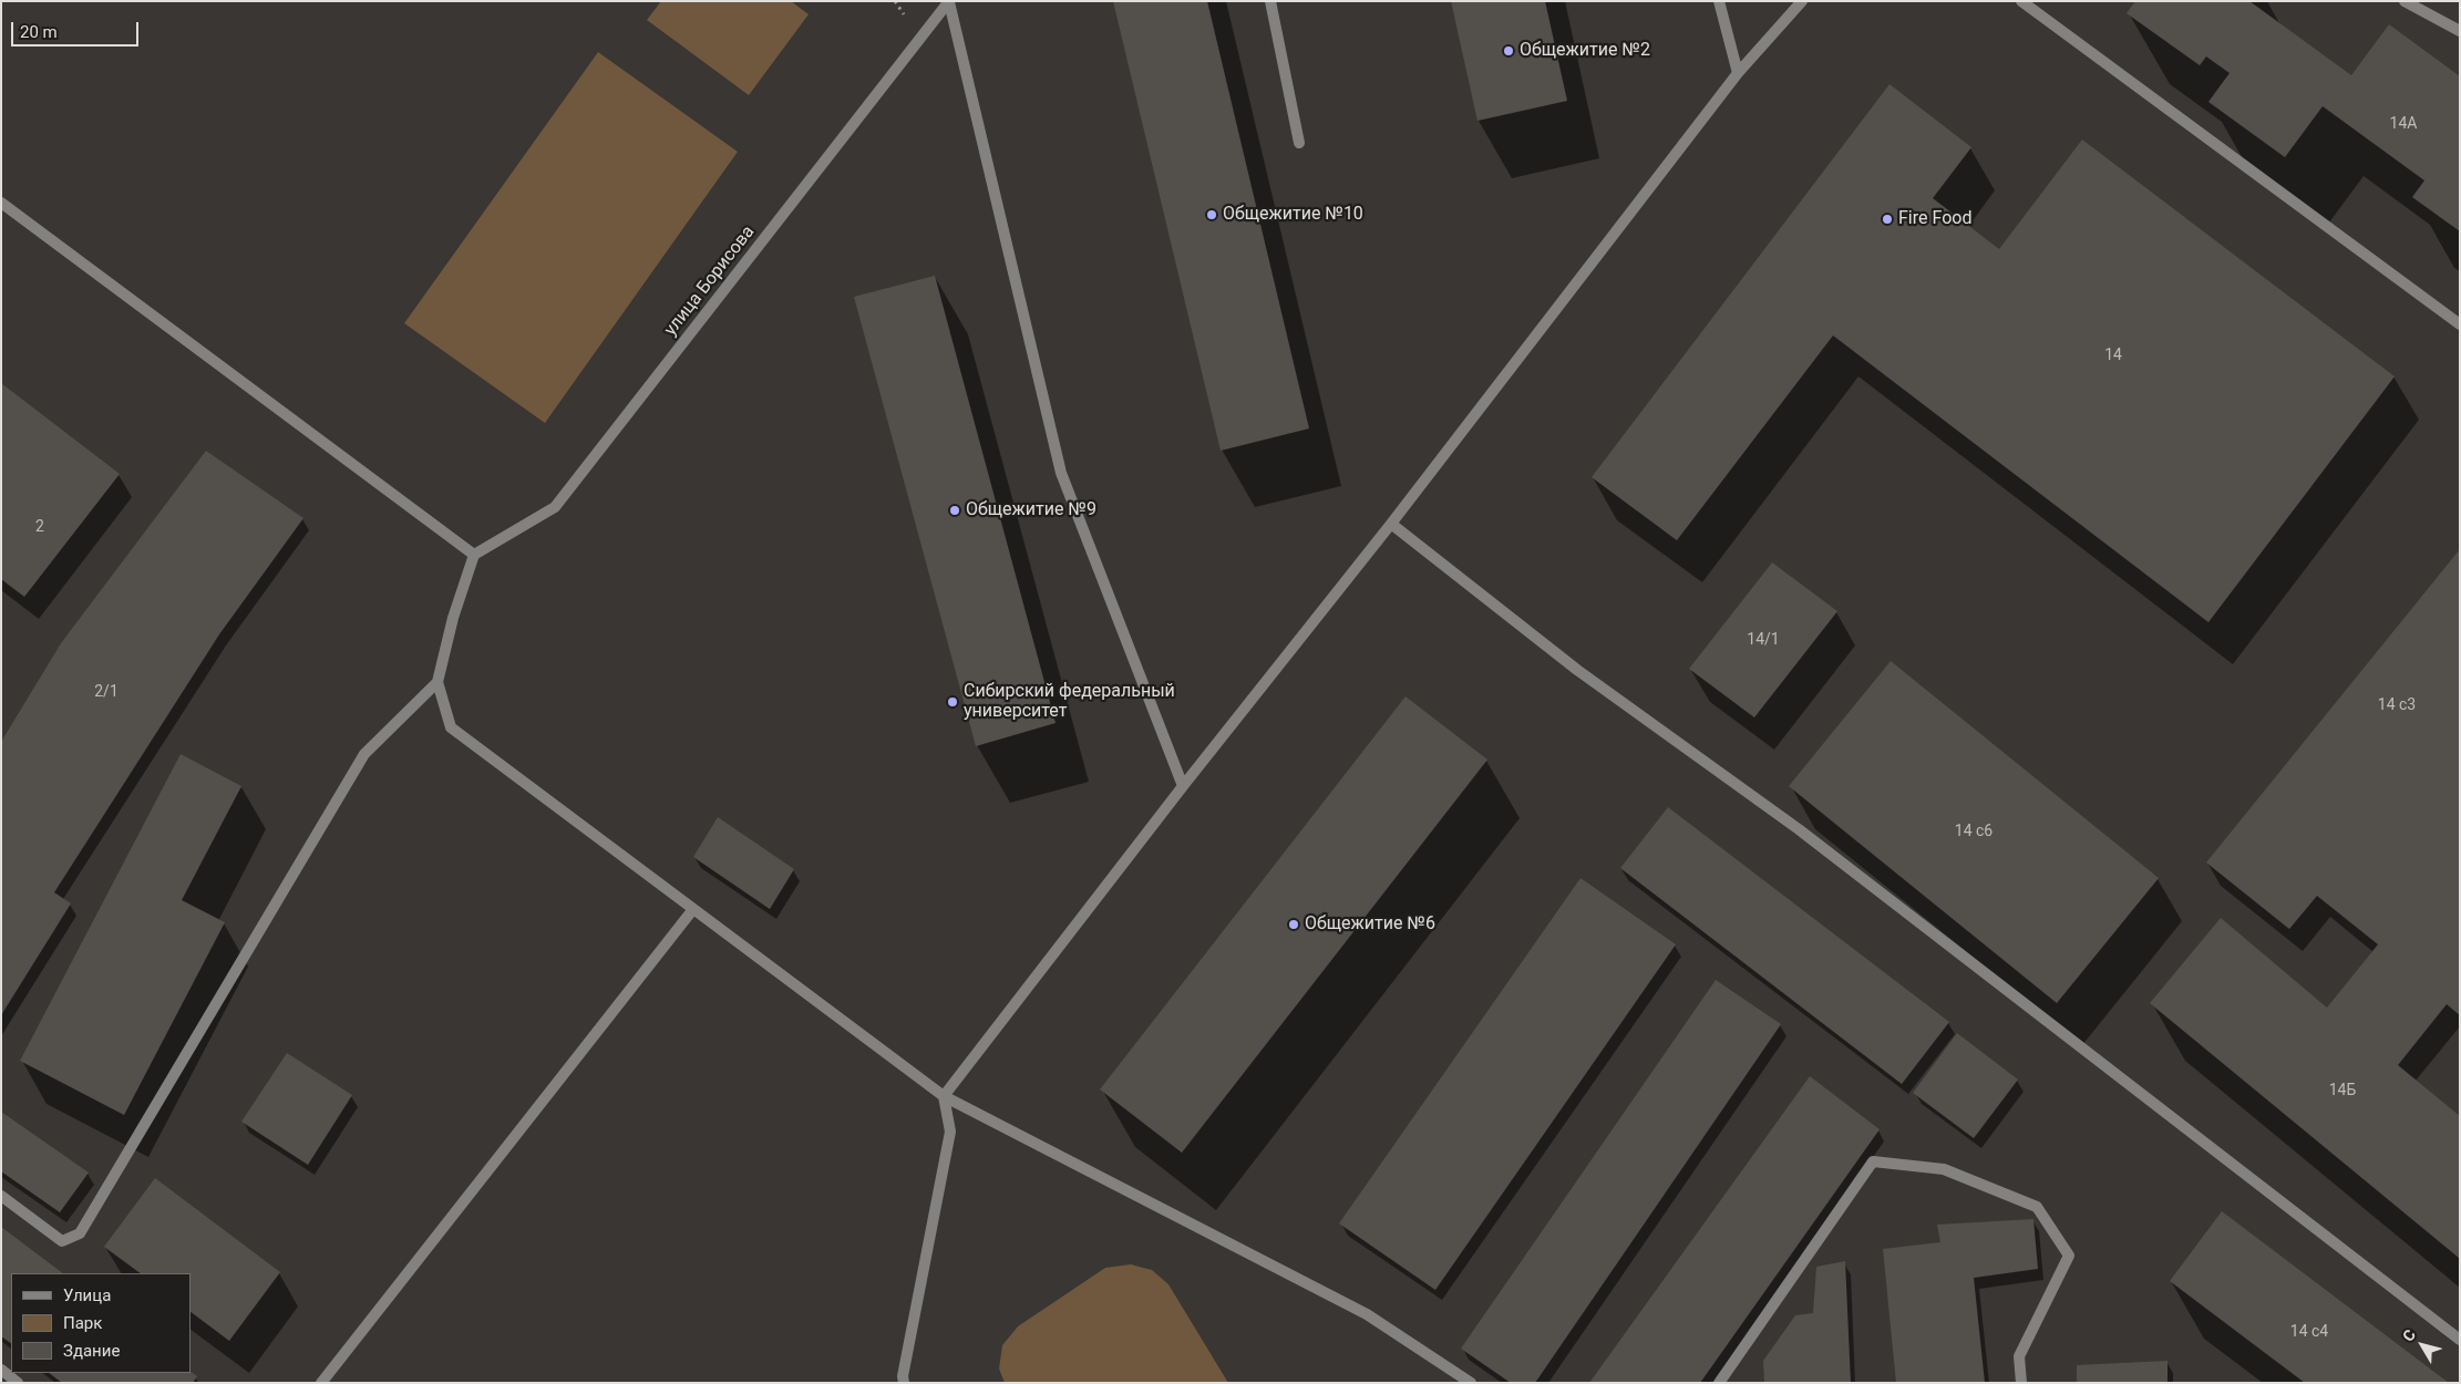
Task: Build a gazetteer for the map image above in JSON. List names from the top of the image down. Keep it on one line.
{"streets":{"street":["улица Борисова"]},"places":["Общежитие №2","Общежитие №10","Fire Food","Общежитие №9","Сибирский федеральный университет","Общежитие №6"],"house_numbers":["14А","14","2","14/1","2/1","14 с3","14 с6","14Б","14 с4"],"legend":["Улица","Парк","Здание"],"scale_bar":"20 m","north":"top left"}
